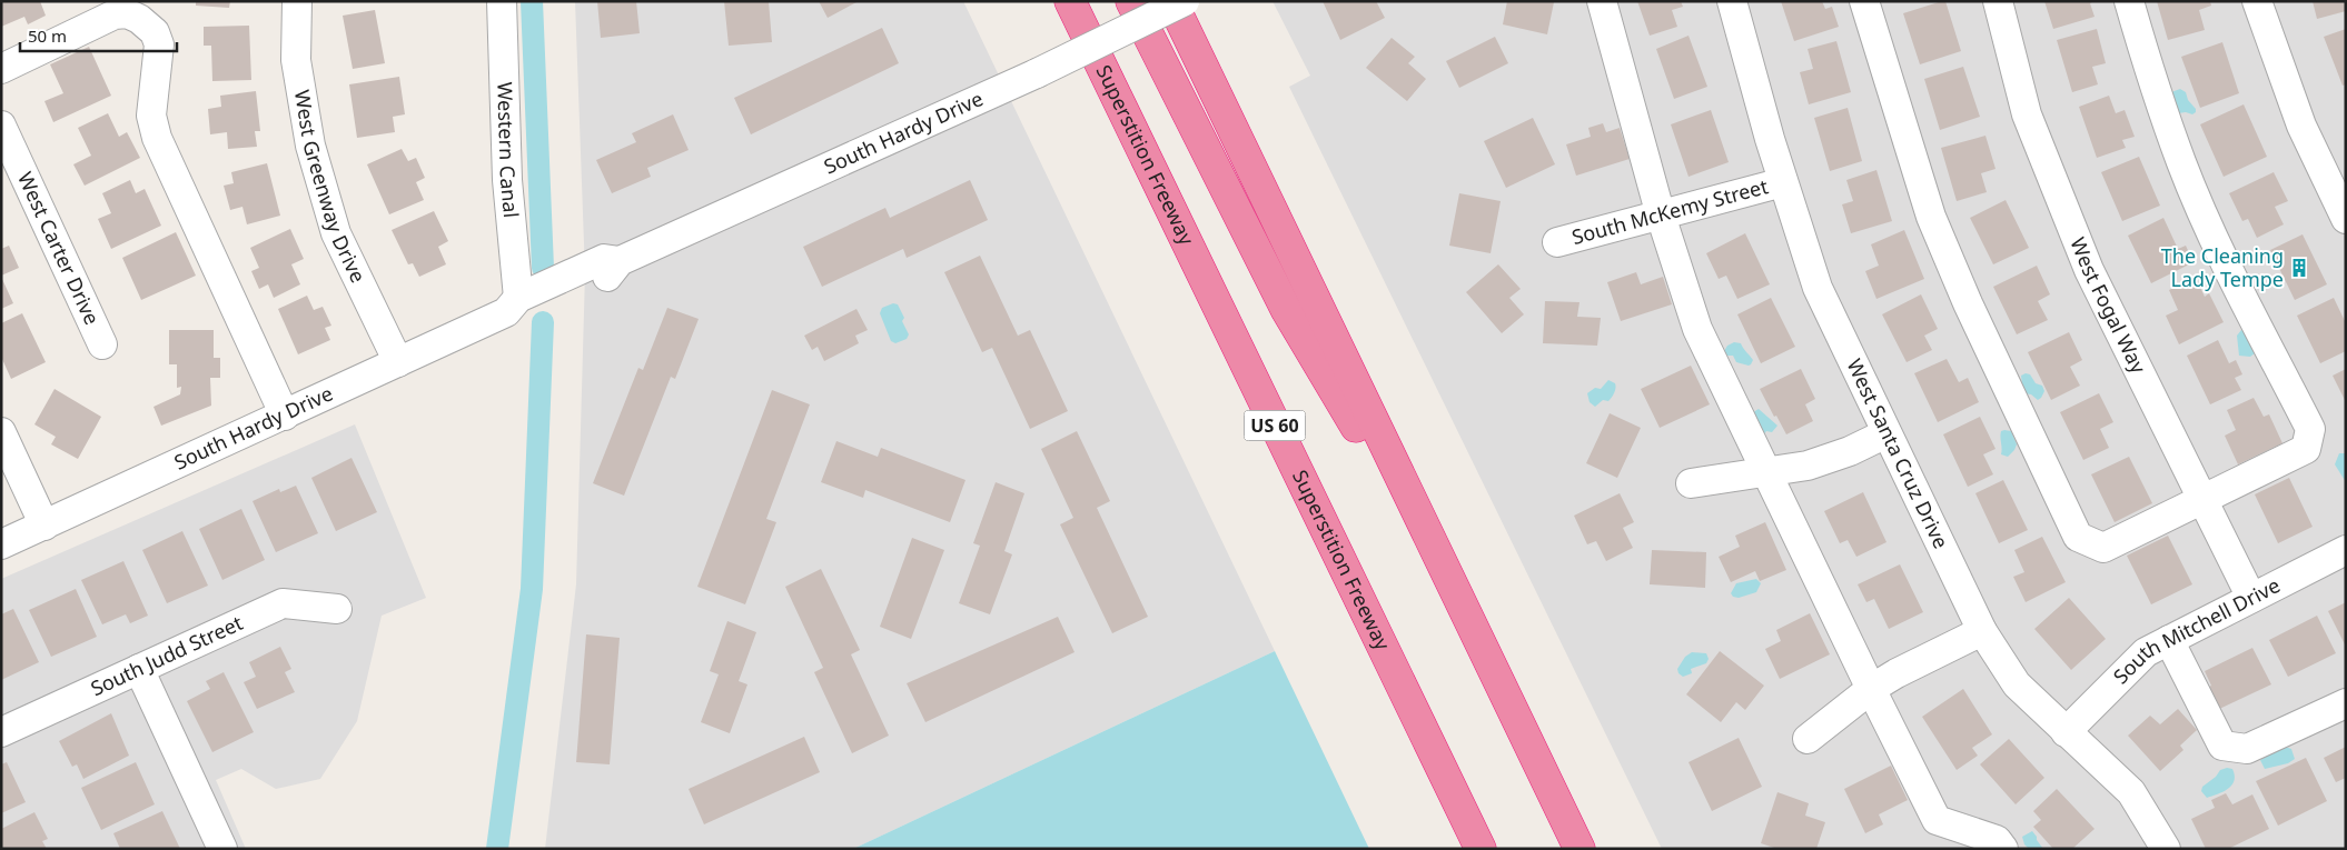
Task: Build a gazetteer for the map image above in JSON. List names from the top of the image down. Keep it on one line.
{"streets":{"highway":["Superstition Freeway","US 60"],"street":["South Hardy Drive","Western Canal","West Greenway Drive","South McKemy Street","West Carter Drive","West Fogal Way","West Santa Cruz Drive","South Mitchell Drive","South Judd Street"]},"crossings":[["South Hardy Drive","Western Canal"],["South Hardy Drive","West Greenway Drive"],["South McKemy Street","West Santa Cruz Drive"],["West Fogal Way","South Mitchell Drive"],["West Santa Cruz Drive","South Mitchell Drive"]],"places":{"building":["The Cleaning Lady Tempe"]},"scale_bar":"50 m"}
